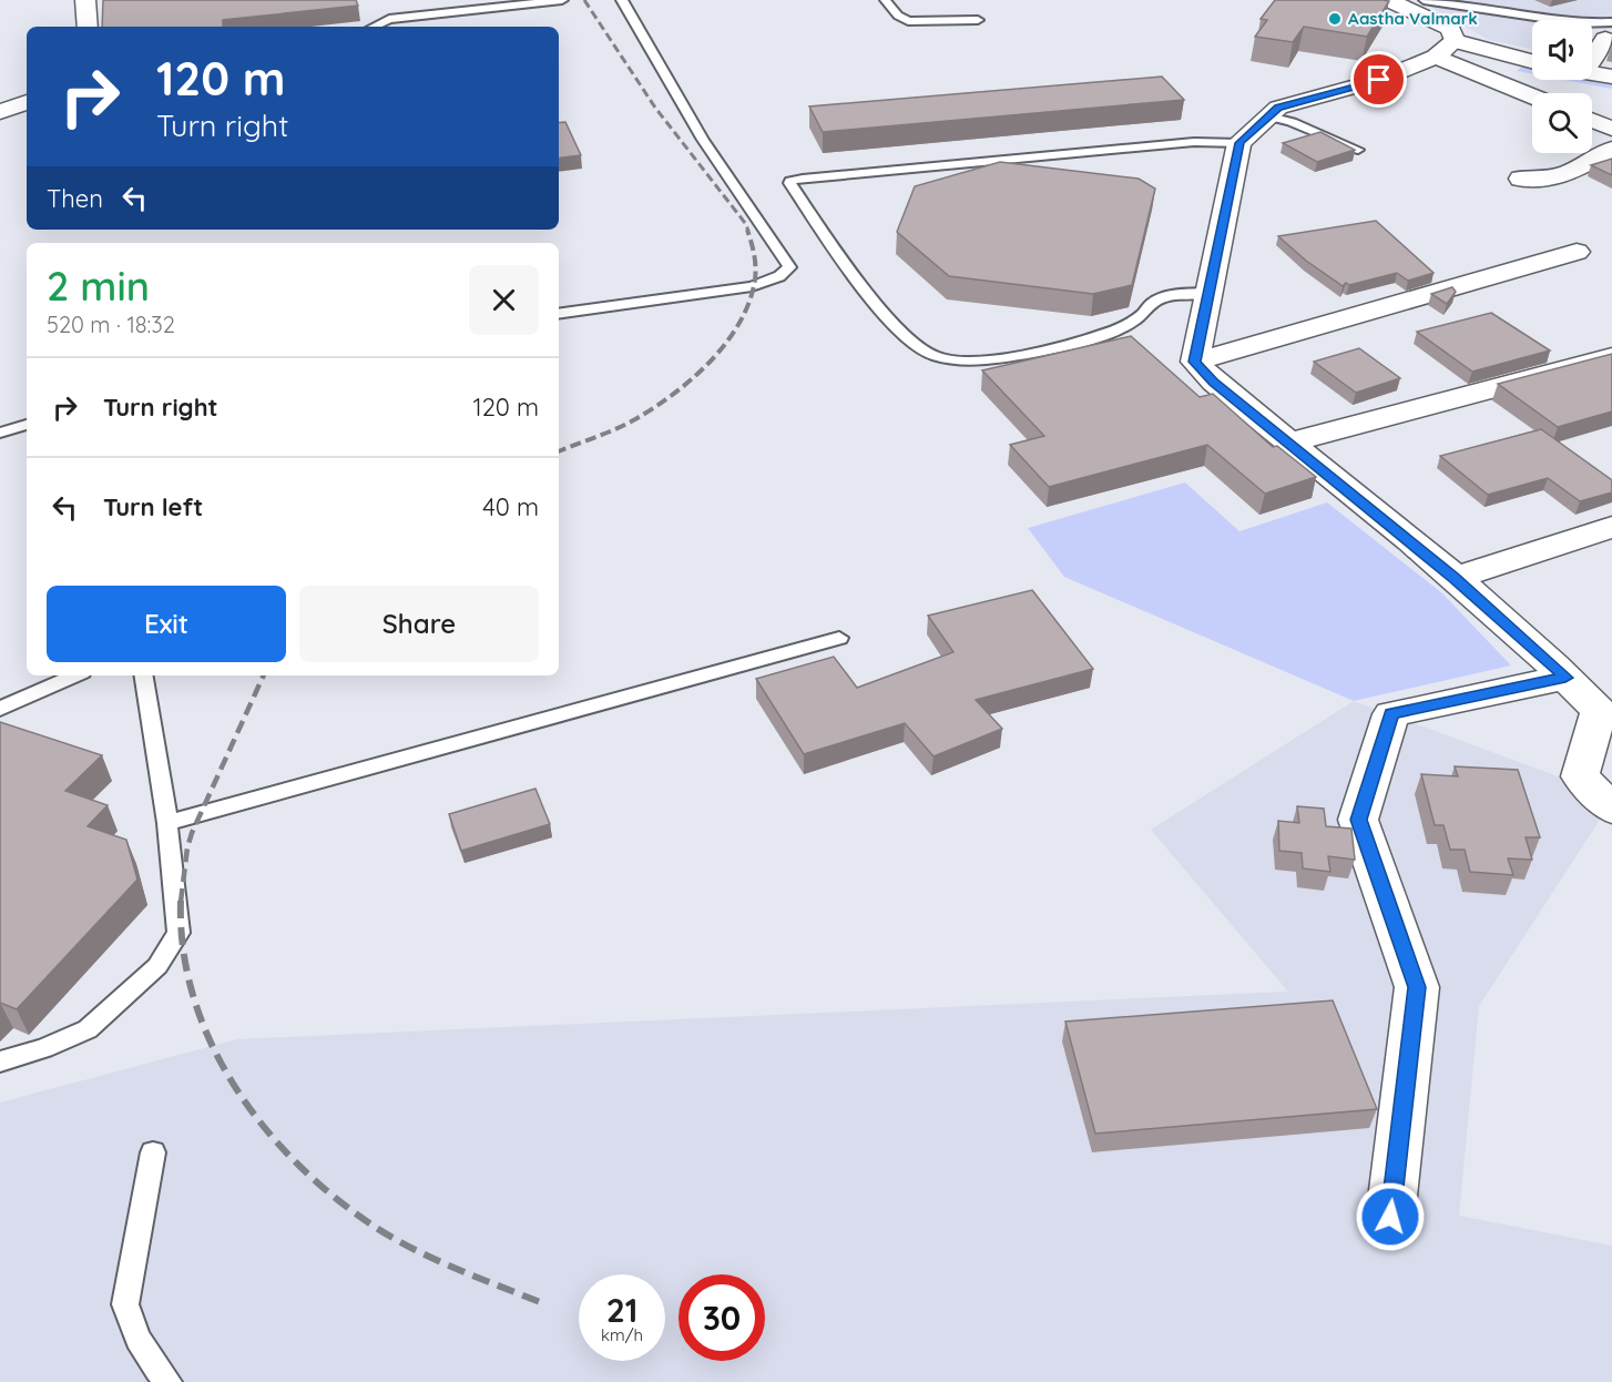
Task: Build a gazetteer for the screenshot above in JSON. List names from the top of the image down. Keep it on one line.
{"places":["Aastha Valmark"],"page":{"turn":["120 m","Turn right"],"then":"Then","heading":["2 min","520 m · 18:32"],"list":[{"name":"Turn right","value":"120 m"},{"name":"Turn left","value":"40 m"}],"buttons":["Exit","Share"],"speed":"21 km/h","limit":"30"}}
